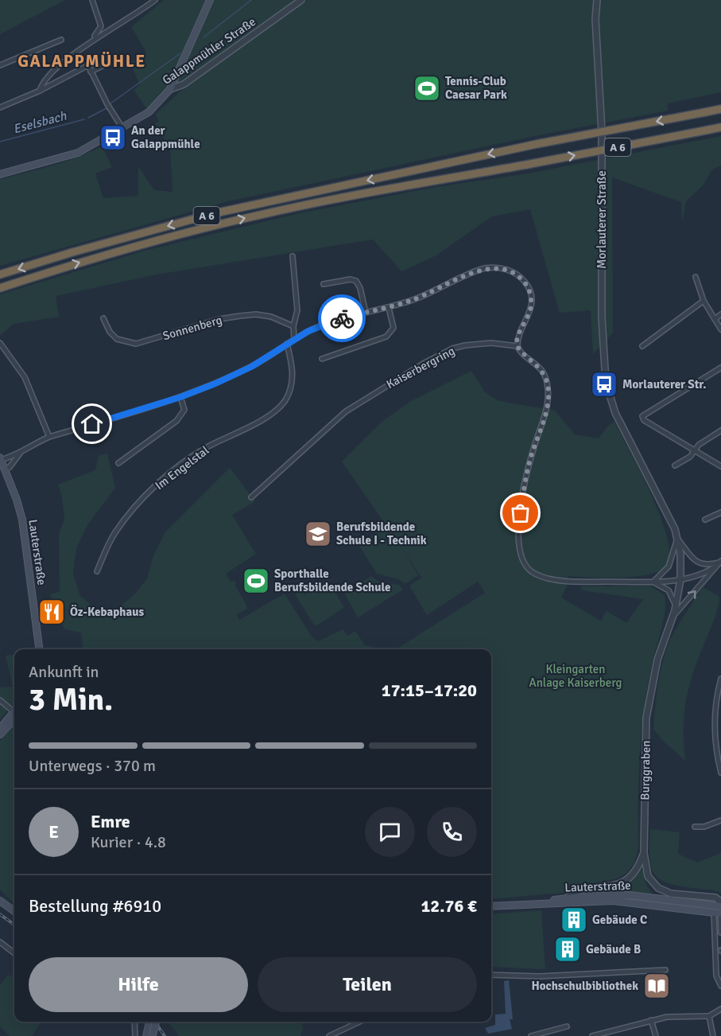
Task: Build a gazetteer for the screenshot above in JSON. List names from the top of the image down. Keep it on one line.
{"streets":{"highway":["A 6"],"main road":["Galappmühler Straße","Lauterstraße"],"street":["Morlauterer Straße","Sonnenberg","Kaiserbergring","Im Engelstal","Burggraben"]},"crossings":[["Morlauterer Straße","Burggraben"],["Lauterstraße","Burggraben"]],"districts":["GALAPPMÜHLE"],"water":["Eselsbach"],"parks":["Kleingarten Anlage Kaiserberg"],"places":{"sports":["Tennis-Club Caesar Park","Sporthalle Berufsbildende Schule"],"bus stop":["An der Galappmühle","Morlauterer Str."],"school or university":["Berufsbildende Schule I - Technik"],"restaurant":["Öz-Kebaphaus"],"building":["Gebäude C","Gebäude B"],"library":["Hochschulbibliothek"]},"page":{"heading":["3 Min.","Ankunft in","17:15–17:20"],"panel":["Emre","Kurier · 4.8","Bestellung #6910","12.76 €"],"bar":"Unterwegs · 370 m","round":"E","buttons":["Hilfe","Teilen"]}}
